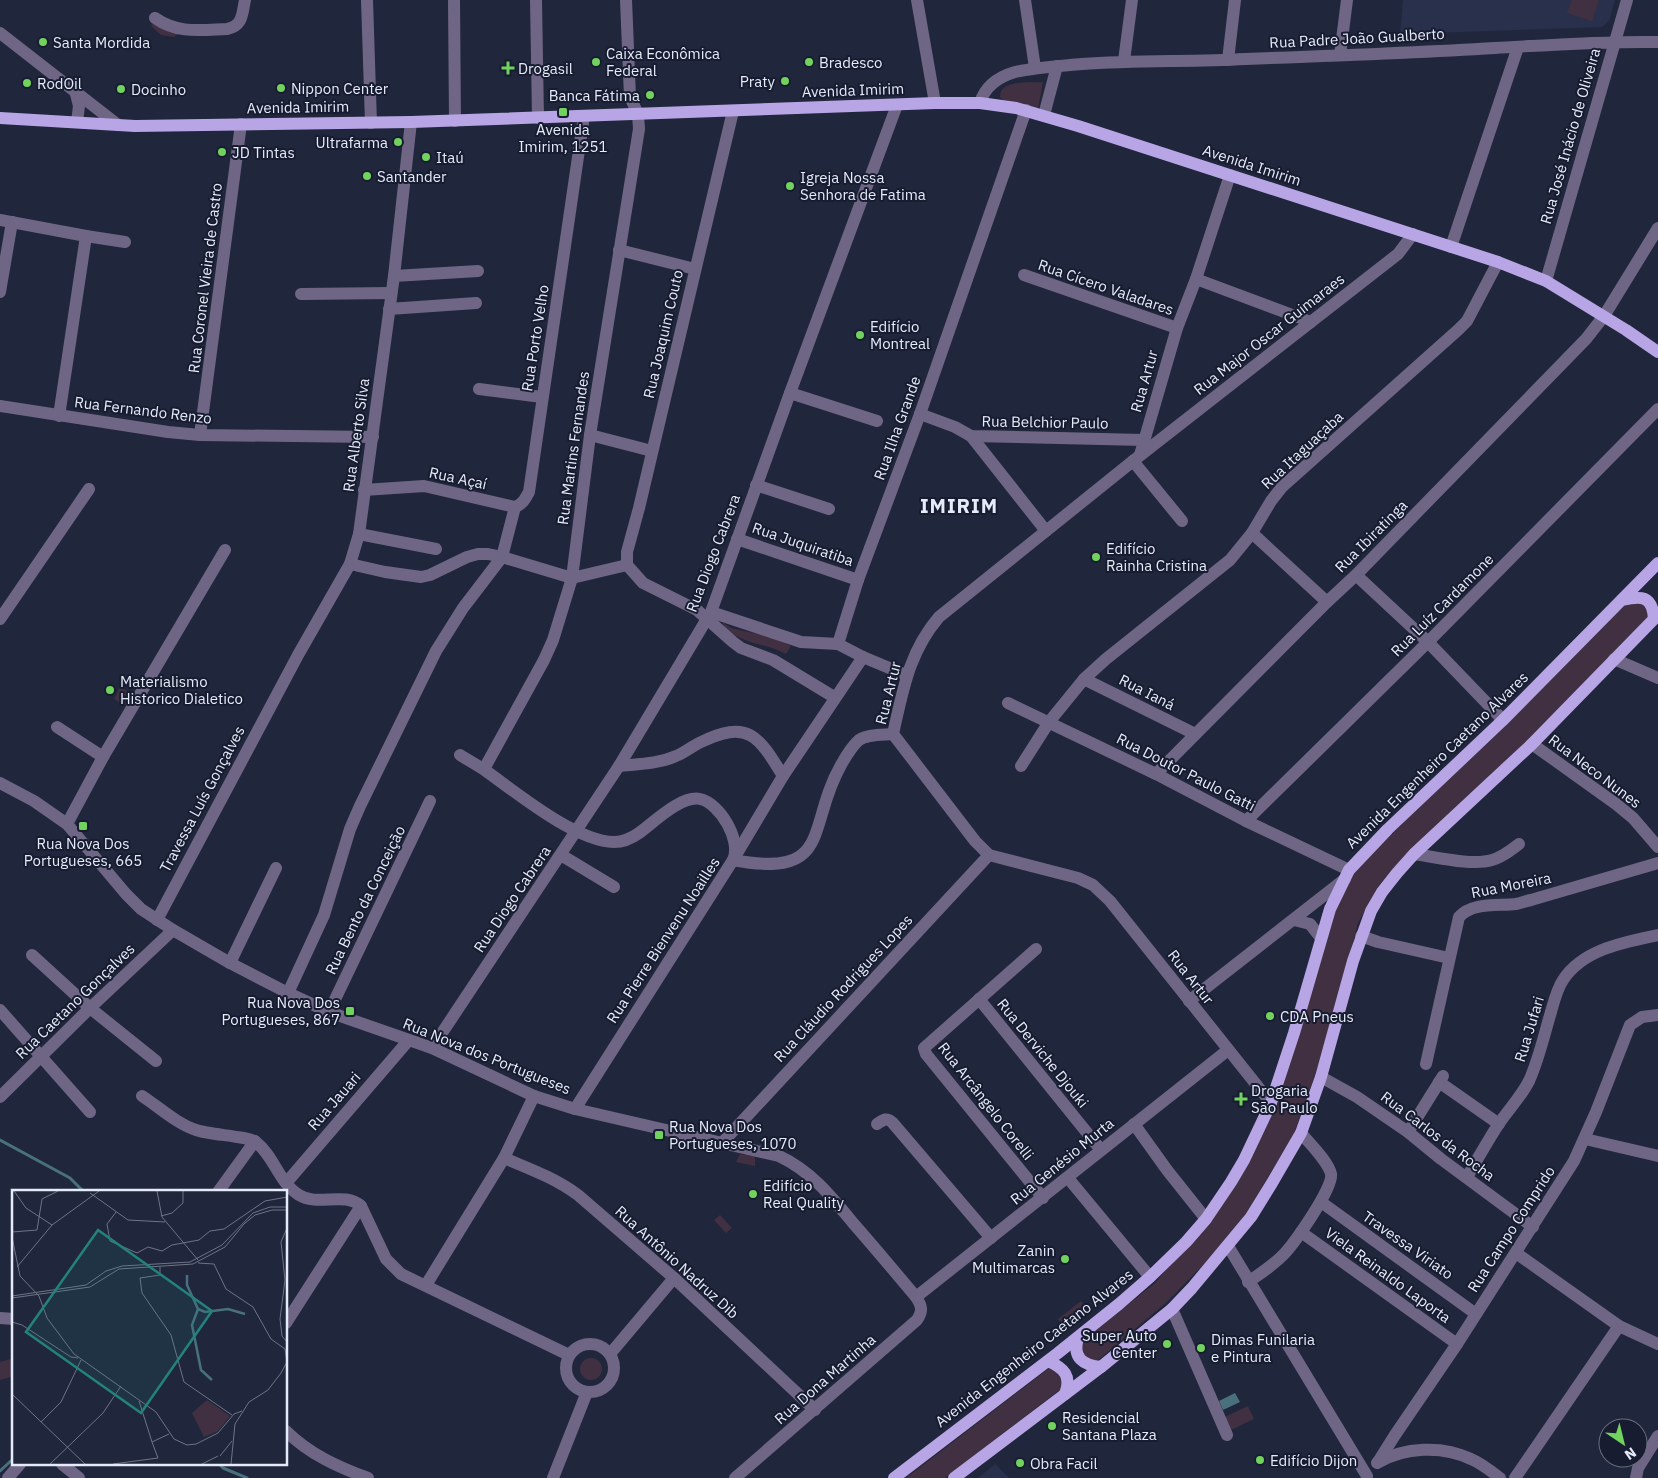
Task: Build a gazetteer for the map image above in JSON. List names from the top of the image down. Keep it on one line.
{"streets":{"main road":["Avenida Imirim","Avenida Engenheiro Caetano Alvares"],"street":["Rua Padre João Gualberto","Rua José Inácio de Oliveira","Rua Coronel Vieira de Castro","Rua Cícero Valadares","Rua Joaquim Couto","Rua Major Oscar Guimaraes","Rua Porto Velho","Rua Artur","Rua Fernando Renzo","Rua Belchior Paulo","Rua Ilha Grande","Rua Alberto Silva","Rua Martins Fernandes","Rua Itaguaçaba","Rua Açaí","Rua Ibiratinga","Rua Juquiratiba","Rua Diogo Cabrera","Rua Luíz Cardamone","Rua Ianá","Rua Neco Nunes","Rua Doutor Paulo Gatti","Travessa Luís Gonçalves","Rua Moreira","Rua Bento da Conceição","Rua Pierre Bienvenu Noailles","Rua Cláudio Rodrigues Lopes","Rua Caetano Gonçalves","Rua Jufari","Rua Derviche Djouki","Rua Nova dos Portugueses","Rua Jauari","Rua Arcângelo Corelli","Rua Carlos da Rocha","Rua Genésio Murta","Rua Campo Comprido","Travessa Viriato","Rua Antônio Nadruz Dib","Viela Reinaldo Laporta","Rua Dona Martinha"]},"crossings":[["Rua Padre João Gualberto","Avenida Imirim"],["Rua Padre João Gualberto","Rua José Inácio de Oliveira"],["Avenida Imirim","Rua José Inácio de Oliveira"],["Avenida Imirim","Rua Coronel Vieira de Castro"],["Avenida Imirim","Rua Joaquim Couto"],["Avenida Imirim","Rua Major Oscar Guimaraes"],["Avenida Imirim","Rua Porto Velho"],["Avenida Imirim","Rua Artur"],["Avenida Imirim","Rua Ilha Grande"],["Avenida Imirim","Rua Alberto Silva"],["Avenida Imirim","Rua Martins Fernandes"],["Avenida Imirim","Rua Itaguaçaba"],["Avenida Imirim","Rua Ibiratinga"],["Avenida Imirim","Rua Diogo Cabrera"],["Rua Coronel Vieira de Castro","Rua Fernando Renzo"],["Rua Cícero Valadares","Rua Artur"],["Rua Major Oscar Guimaraes","Rua Artur"],["Rua Porto Velho","Rua Açaí"],["Rua Artur","Rua Belchior Paulo"],["Rua Artur","Avenida Engenheiro Caetano Alvares"],["Rua Artur","Rua Pierre Bienvenu Noailles"],["Rua Artur","Rua Cláudio Rodrigues Lopes"],["Rua Artur","Rua Genésio Murta"],["Rua Fernando Renzo","Rua Alberto Silva"],["Rua Belchior Paulo","Rua Ilha Grande"],["Rua Ilha Grande","Rua Juquiratiba"],["Rua Alberto Silva","Rua Açaí"],["Rua Alberto Silva","Travessa Luís Gonçalves"],["Rua Itaguaçaba","Rua Ianá"],["Rua Itaguaçaba","Rua Doutor Paulo Gatti"],["Rua Ibiratinga","Rua Ianá"],["Rua Ibiratinga","Rua Doutor Paulo Gatti"],["Rua Juquiratiba","Rua Diogo Cabrera"],["Rua Diogo Cabrera","Rua Nova dos Portugueses"],["Rua Luíz Cardamone","Rua Doutor Paulo Gatti"],["Avenida Engenheiro Caetano Alvares","Rua Doutor Paulo Gatti"],["Travessa Luís Gonçalves","Rua Nova dos Portugueses"],["Rua Bento da Conceição","Rua Nova dos Portugueses"],["Rua Pierre Bienvenu Noailles","Rua Nova dos Portugueses"],["Rua Cláudio Rodrigues Lopes","Rua Nova dos Portugueses"],["Rua Caetano Gonçalves","Rua Nova dos Portugueses"],["Rua Jufari","Rua Carlos da Rocha"],["Rua Derviche Djouki","Rua Arcângelo Corelli"],["Rua Derviche Djouki","Rua Genésio Murta"],["Rua Nova dos Portugueses","Rua Jauari"],["Rua Nova dos Portugueses","Rua Genésio Murta"],["Rua Nova dos Portugueses","Rua Dona Martinha"],["Rua Arcângelo Corelli","Rua Genésio Murta"],["Rua Carlos da Rocha","Rua Campo Comprido"],["Rua Genésio Murta","Rua Dona Martinha"],["Rua Campo Comprido","Travessa Viriato"],["Rua Campo Comprido","Viela Reinaldo Laporta"],["Rua Antônio Nadruz Dib","Rua Dona Martinha"]],"districts":["IMIRIM"],"places":{"other":["Santa Mordida","Caixa Econômica Federal","Bradesco","Praty","RodOil","Nippon Center","Docinho","Banca Fátima","Ultrafarma","JD Tintas","Itaú","Santander","Igreja Nossa Senhora de Fatima","Edifício Montreal","Edifício Rainha Cristina","Materialismo Historico Dialetico","CDA Pneus","Edifício Real Quality","Zanin Multimarcas","Super Auto Center","Dimas Funilaria e Pintura","Residencial Santana Plaza","Edifício Dijon","Obra Facil"],"health":["Drogasil","Drogaria São Paulo"],"transit":["Avenida Imirim, 1251","Rua Nova Dos Portugueses, 665","Rua Nova Dos Portugueses, 867","Rua Nova Dos Portugueses, 1070"]},"north":"bottom right"}
